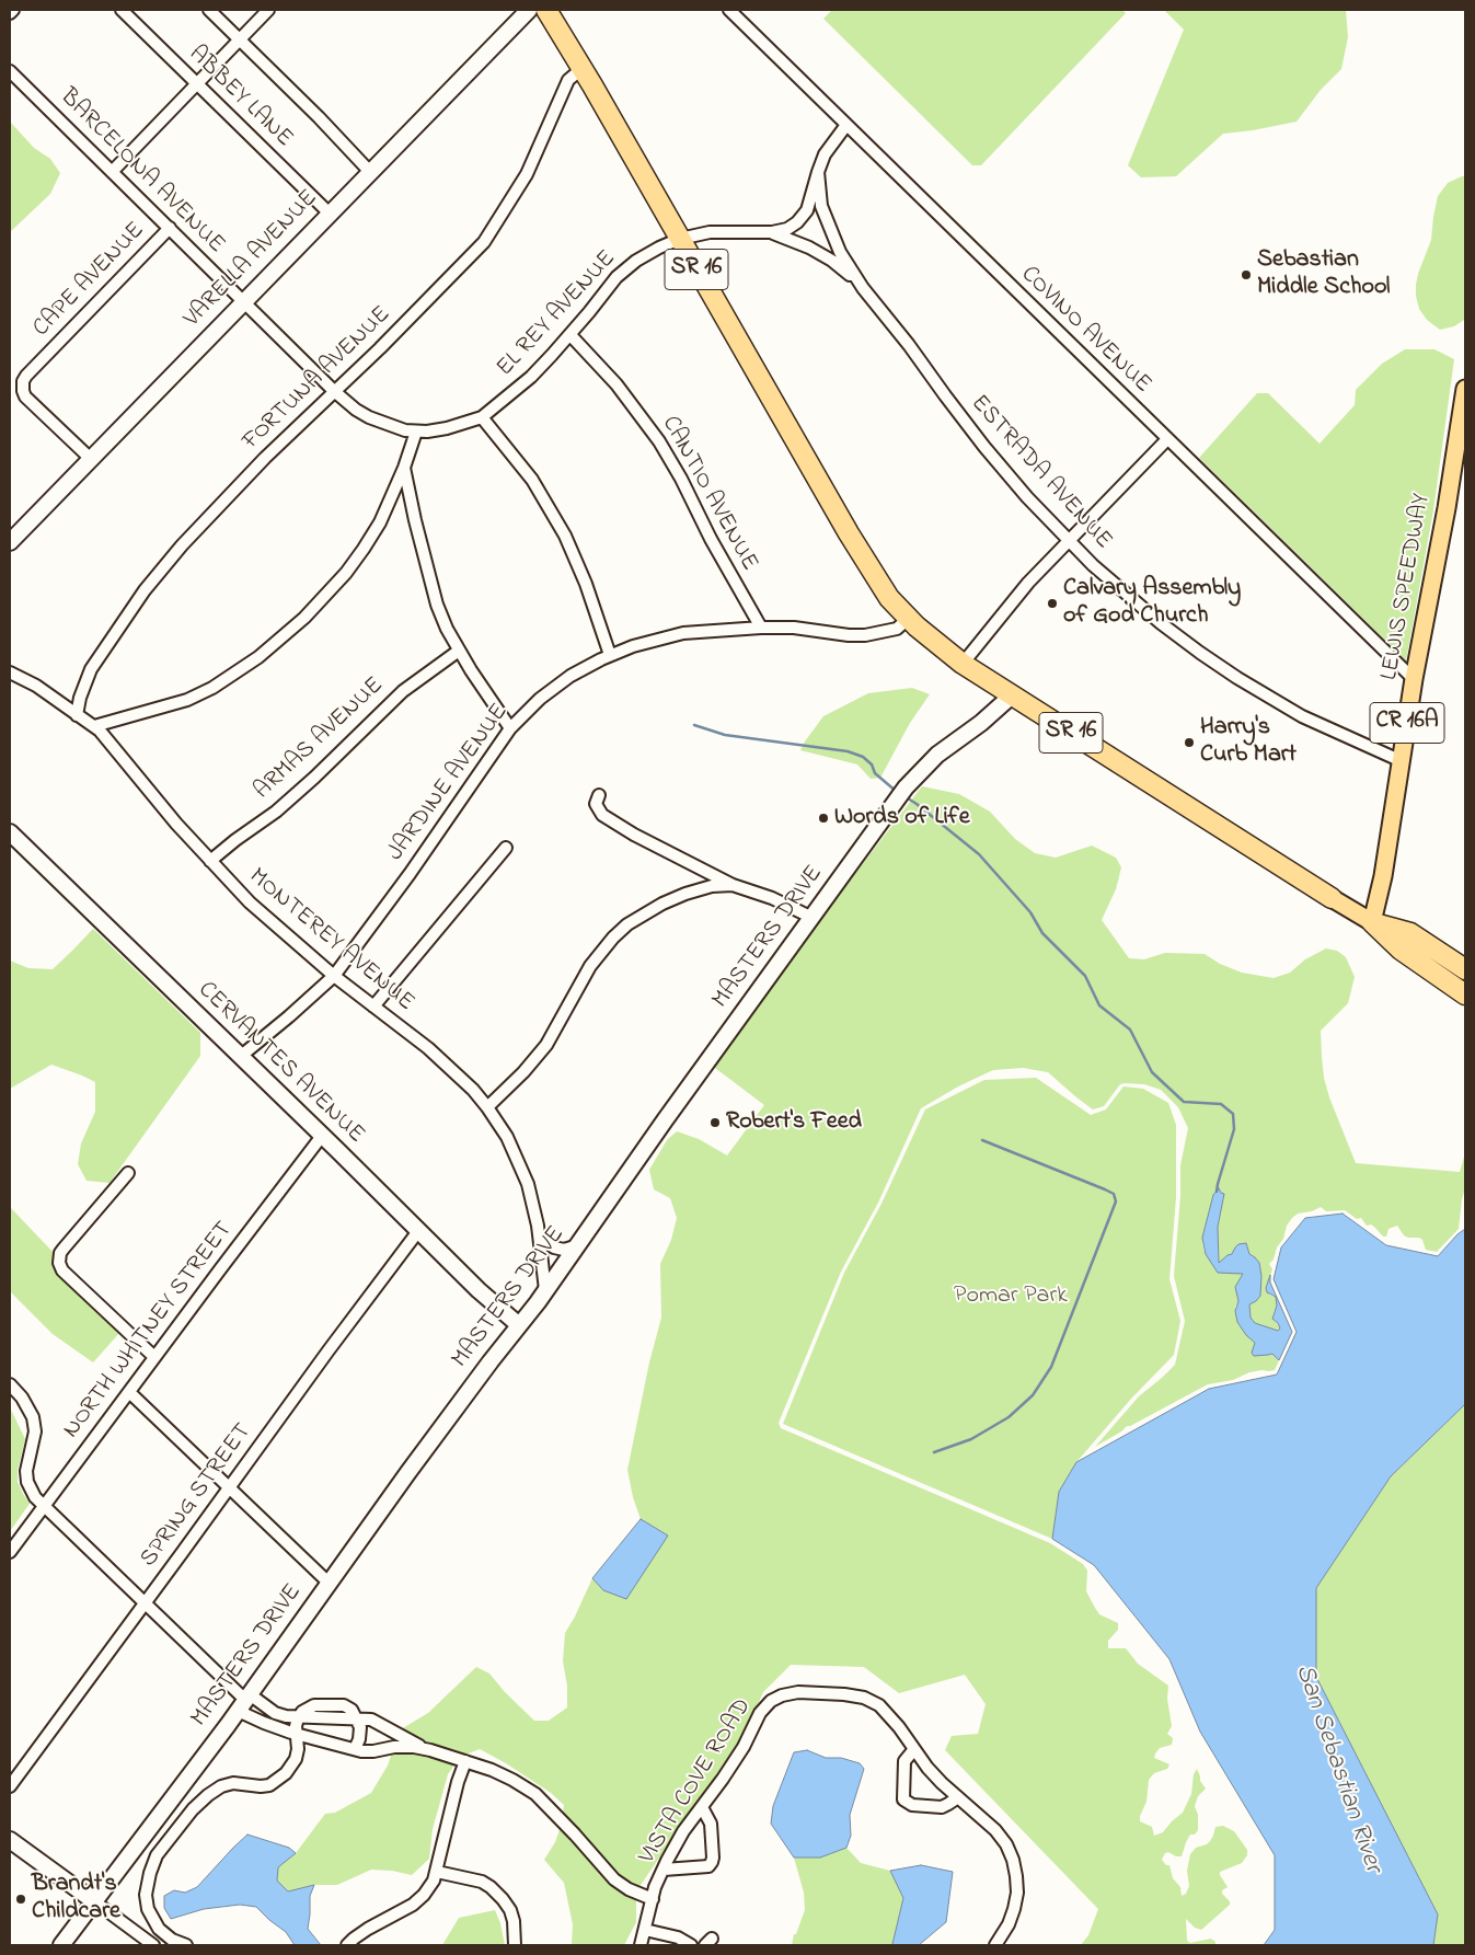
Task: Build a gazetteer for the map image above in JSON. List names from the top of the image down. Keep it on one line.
{"streets":{"highway":["SR 16"],"main road":["LEWIS SPEEDWAY","CR 16A"],"street":["ABBEY LANE","BARCELONA AVENUE","VARELLA AVENUE","CAPE AVENUE","EL REY AVENUE","COVINO AVENUE","FORTUNA AVENUE","ESTRADA AVENUE","CANTIO AVENUE","ARMAS AVENUE","JARDINE AVENUE","MASTERS DRIVE","MONTEREY AVENUE","CERVANTES AVENUE","NORTH WHITNEY STREET","SPRING STREET","VISTA COVE ROAD"]},"crossings":[["ABBEY LANE","VARELLA AVENUE"],["BARCELONA AVENUE","VARELLA AVENUE"],["BARCELONA AVENUE","CAPE AVENUE"],["BARCELONA AVENUE","EL REY AVENUE"],["VARELLA AVENUE","CAPE AVENUE"],["VARELLA AVENUE","EL REY AVENUE"],["SR 16","EL REY AVENUE"],["SR 16","FORTUNA AVENUE"],["SR 16","LEWIS SPEEDWAY"],["SR 16","JARDINE AVENUE"],["SR 16","MASTERS DRIVE"],["EL REY AVENUE","FORTUNA AVENUE"],["EL REY AVENUE","ESTRADA AVENUE"],["EL REY AVENUE","CANTIO AVENUE"],["COVINO AVENUE","LEWIS SPEEDWAY"],["FORTUNA AVENUE","MONTEREY AVENUE"],["ESTRADA AVENUE","LEWIS SPEEDWAY"],["CANTIO AVENUE","JARDINE AVENUE"],["ARMAS AVENUE","MONTEREY AVENUE"],["JARDINE AVENUE","MONTEREY AVENUE"],["JARDINE AVENUE","CERVANTES AVENUE"],["MASTERS DRIVE","MONTEREY AVENUE"],["MASTERS DRIVE","CERVANTES AVENUE"],["MASTERS DRIVE","VISTA COVE ROAD"],["CERVANTES AVENUE","NORTH WHITNEY STREET"],["CERVANTES AVENUE","SPRING STREET"]],"water":["San Sebastian River"],"parks":["Pomar Park"],"places":["Sebastian Middle School","Calvary Assembly of God Church","Harry's Curb Mart","Words of Life","Robert's Feed","Brandt's Childcare"]}
